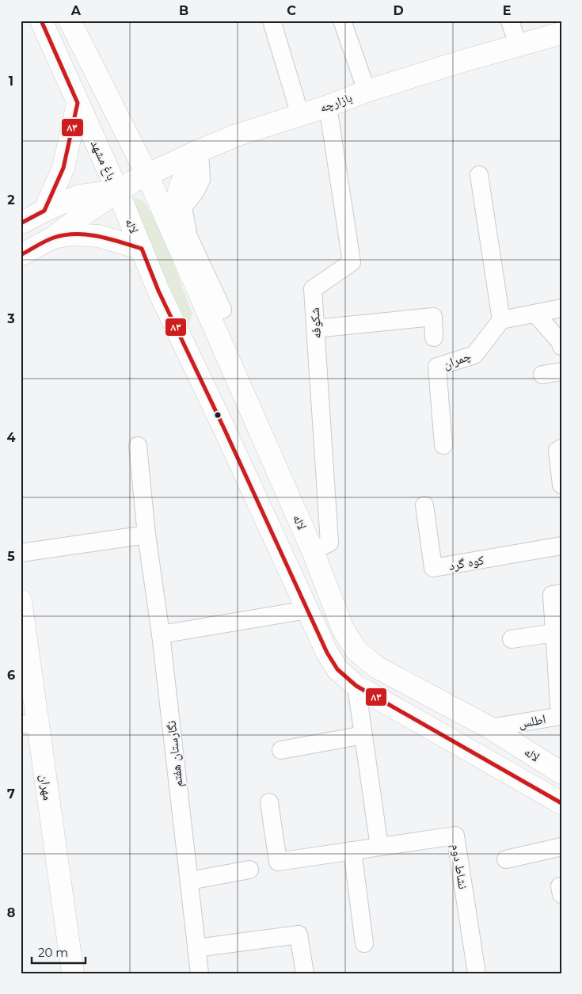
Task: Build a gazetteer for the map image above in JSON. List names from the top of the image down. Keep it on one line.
{"streets":{"main road":["بازارچه","باغ مشهد","لاله","مهران"],"street":["شکوفه","چمران","کوه گرد","اطلس","نگارستان هفتم","نشاط دوم"]},"crossings":[["بازارچه","باغ مشهد"],["بازارچه","لاله"],["بازارچه","شکوفه"],["باغ مشهد","لاله"],["لاله","شکوفه"],["لاله","اطلس"]],"lines":["transit line ۸۳"],"scale_bar":"20 m","grid":{"columns":["A","B","C","D","E"],"rows":["1","2","3","4","5","6","7","8"]}}
